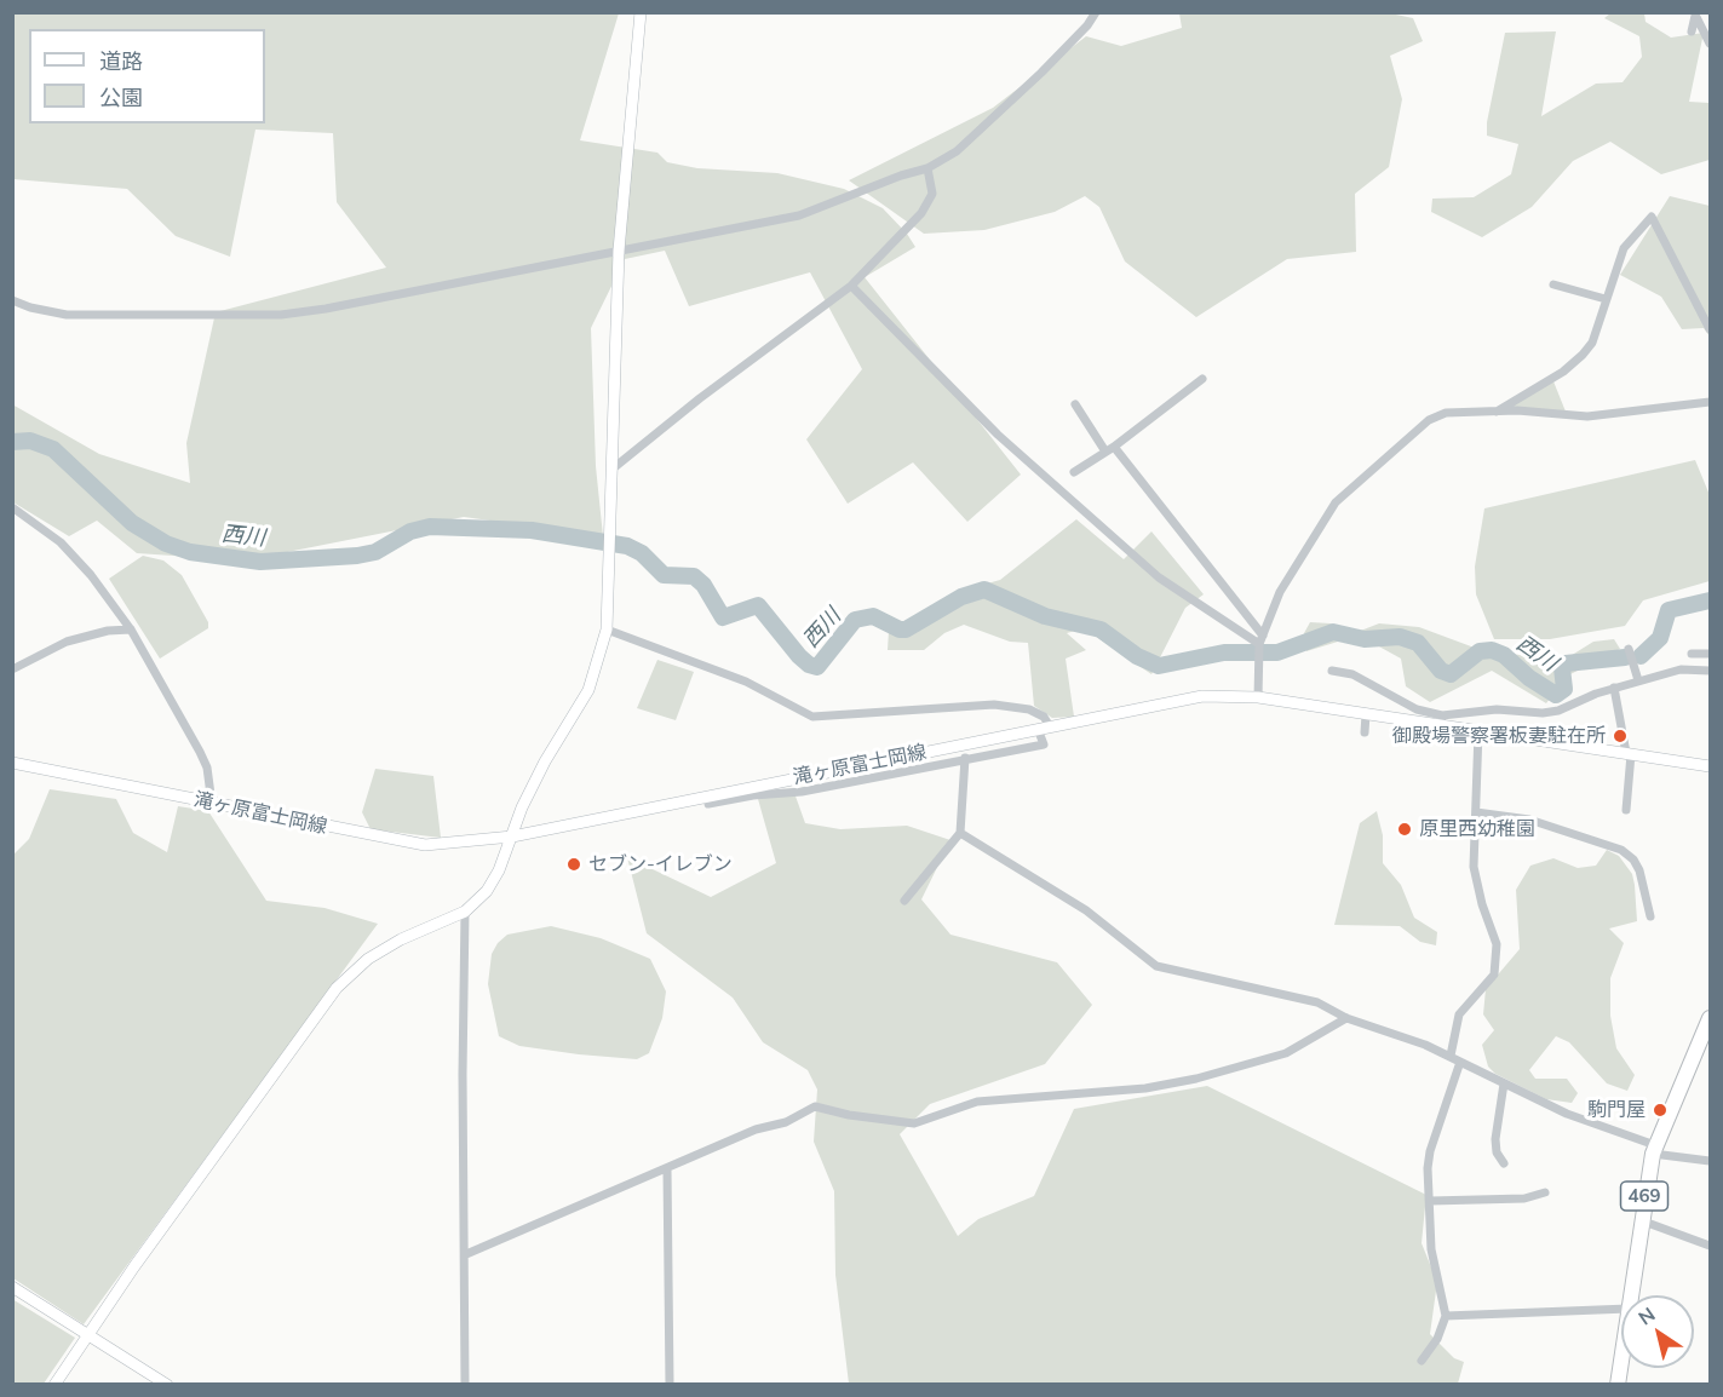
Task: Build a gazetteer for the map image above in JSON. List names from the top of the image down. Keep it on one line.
{"streets":{"highway":["469"],"street":["滝ヶ原富士岡線"]},"water":["西川"],"places":["御殿場警察署板妻駐在所","原里西幼稚園","セブン-イレブン","駒門屋"],"legend":["道路","公園"],"north":"top left"}
